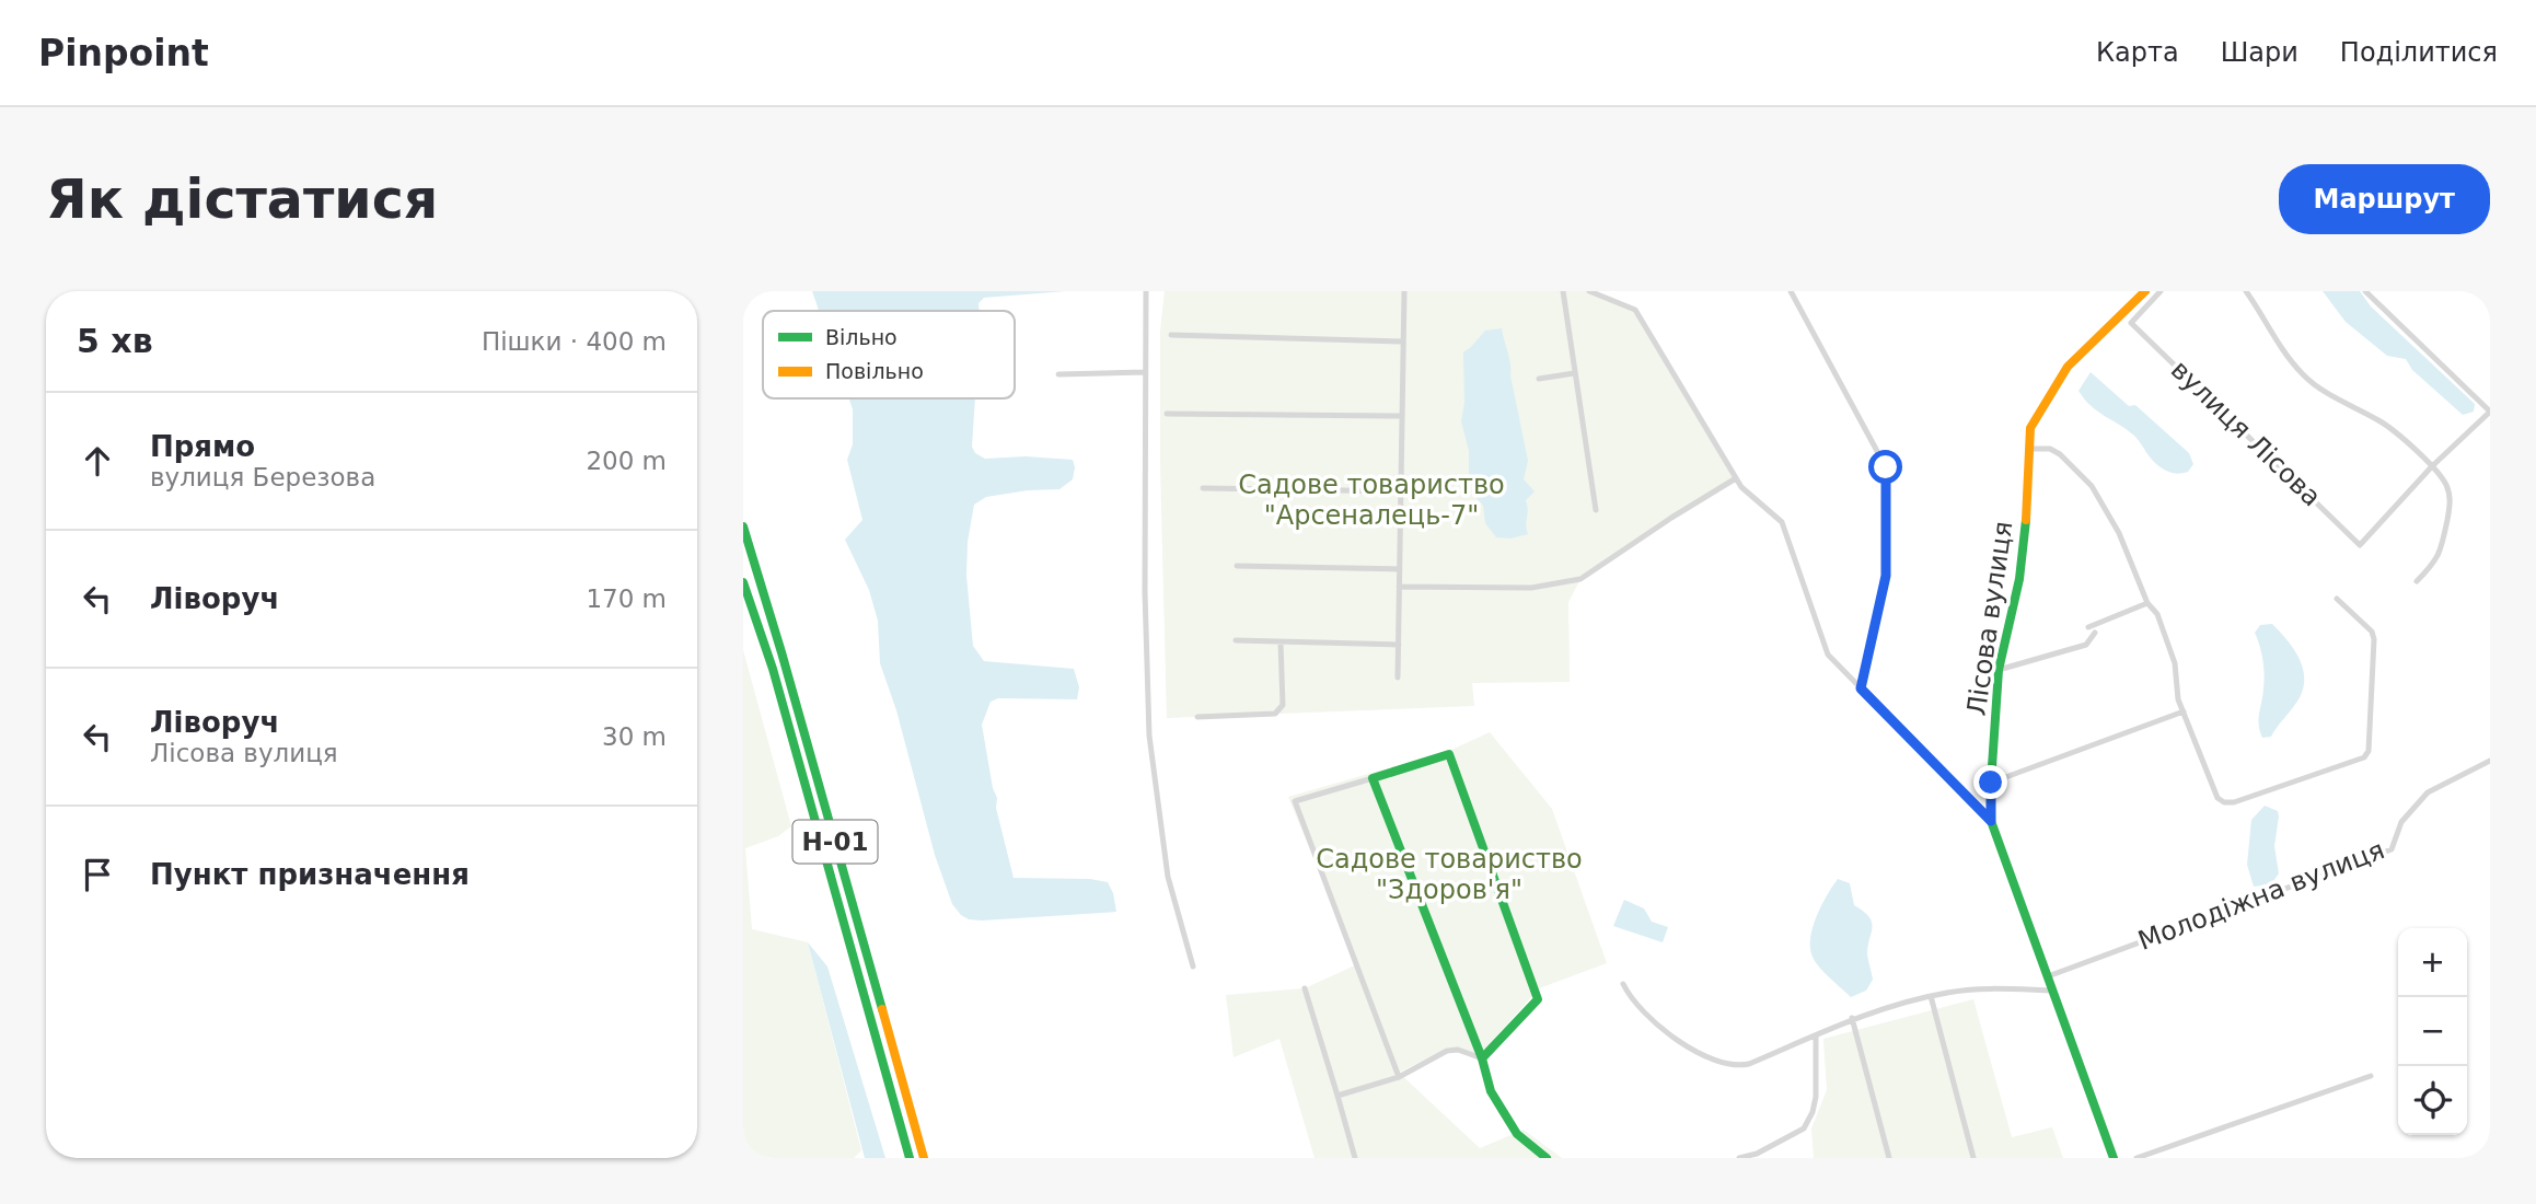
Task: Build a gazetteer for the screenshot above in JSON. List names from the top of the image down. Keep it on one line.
{"streets":{"street":["вулиця Лісова","Лісова вулиця","Н-01","Молодіжна вулиця"]},"crossings":[["Лісова вулиця","Молодіжна вулиця"]],"parks":["Садове товариство \"Арсеналець-7\"","Садове товариство \"Здоров'я\""],"legend":["Вільно","Повільно"],"page":{"header":"Pinpoint","nav":["Карта","Шари","Поділитися"],"buttons":"Маршрут","title":"Як дістатися","heading":["5 хв","Пішки · 400 m"],"list":[["Прямо","вулиця Березова","200 m"],["Ліворуч","170 m"],["Ліворуч","Лісова вулиця","30 m"],"Пункт призначення"],"map_buttons":["+","−"]}}
